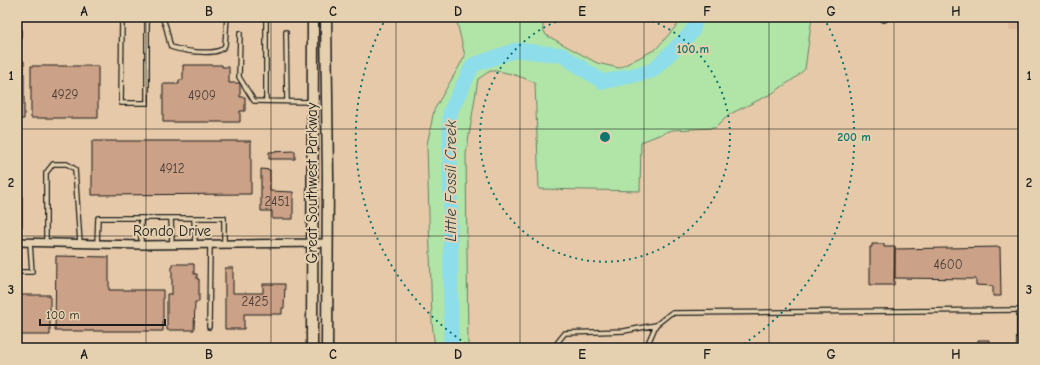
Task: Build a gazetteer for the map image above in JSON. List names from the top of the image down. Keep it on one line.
{"streets":{"street":["Great Southwest Parkway","Rondo Drive"]},"crossings":[["Great Southwest Parkway","Rondo Drive"]],"water":["Little Fossil Creek"],"house_numbers":["4929","4909","4912","2451","4600","2425"],"scale_bar":"100 m","grid":{"columns":["A","B","C","D","E","F","G","H"],"rows":["1","2","3"]},"rings":["100 m","200 m"]}
